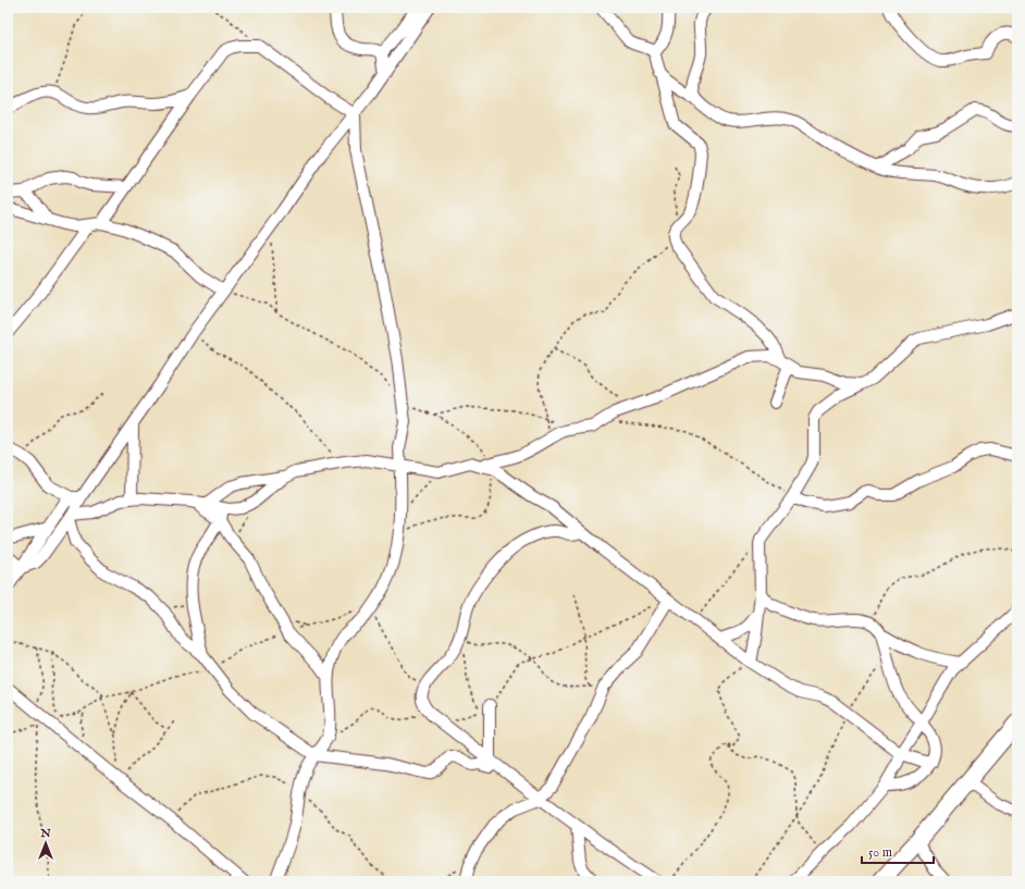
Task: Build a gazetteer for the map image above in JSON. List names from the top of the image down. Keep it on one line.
{"scale_bar":"50 m","north":"top"}
